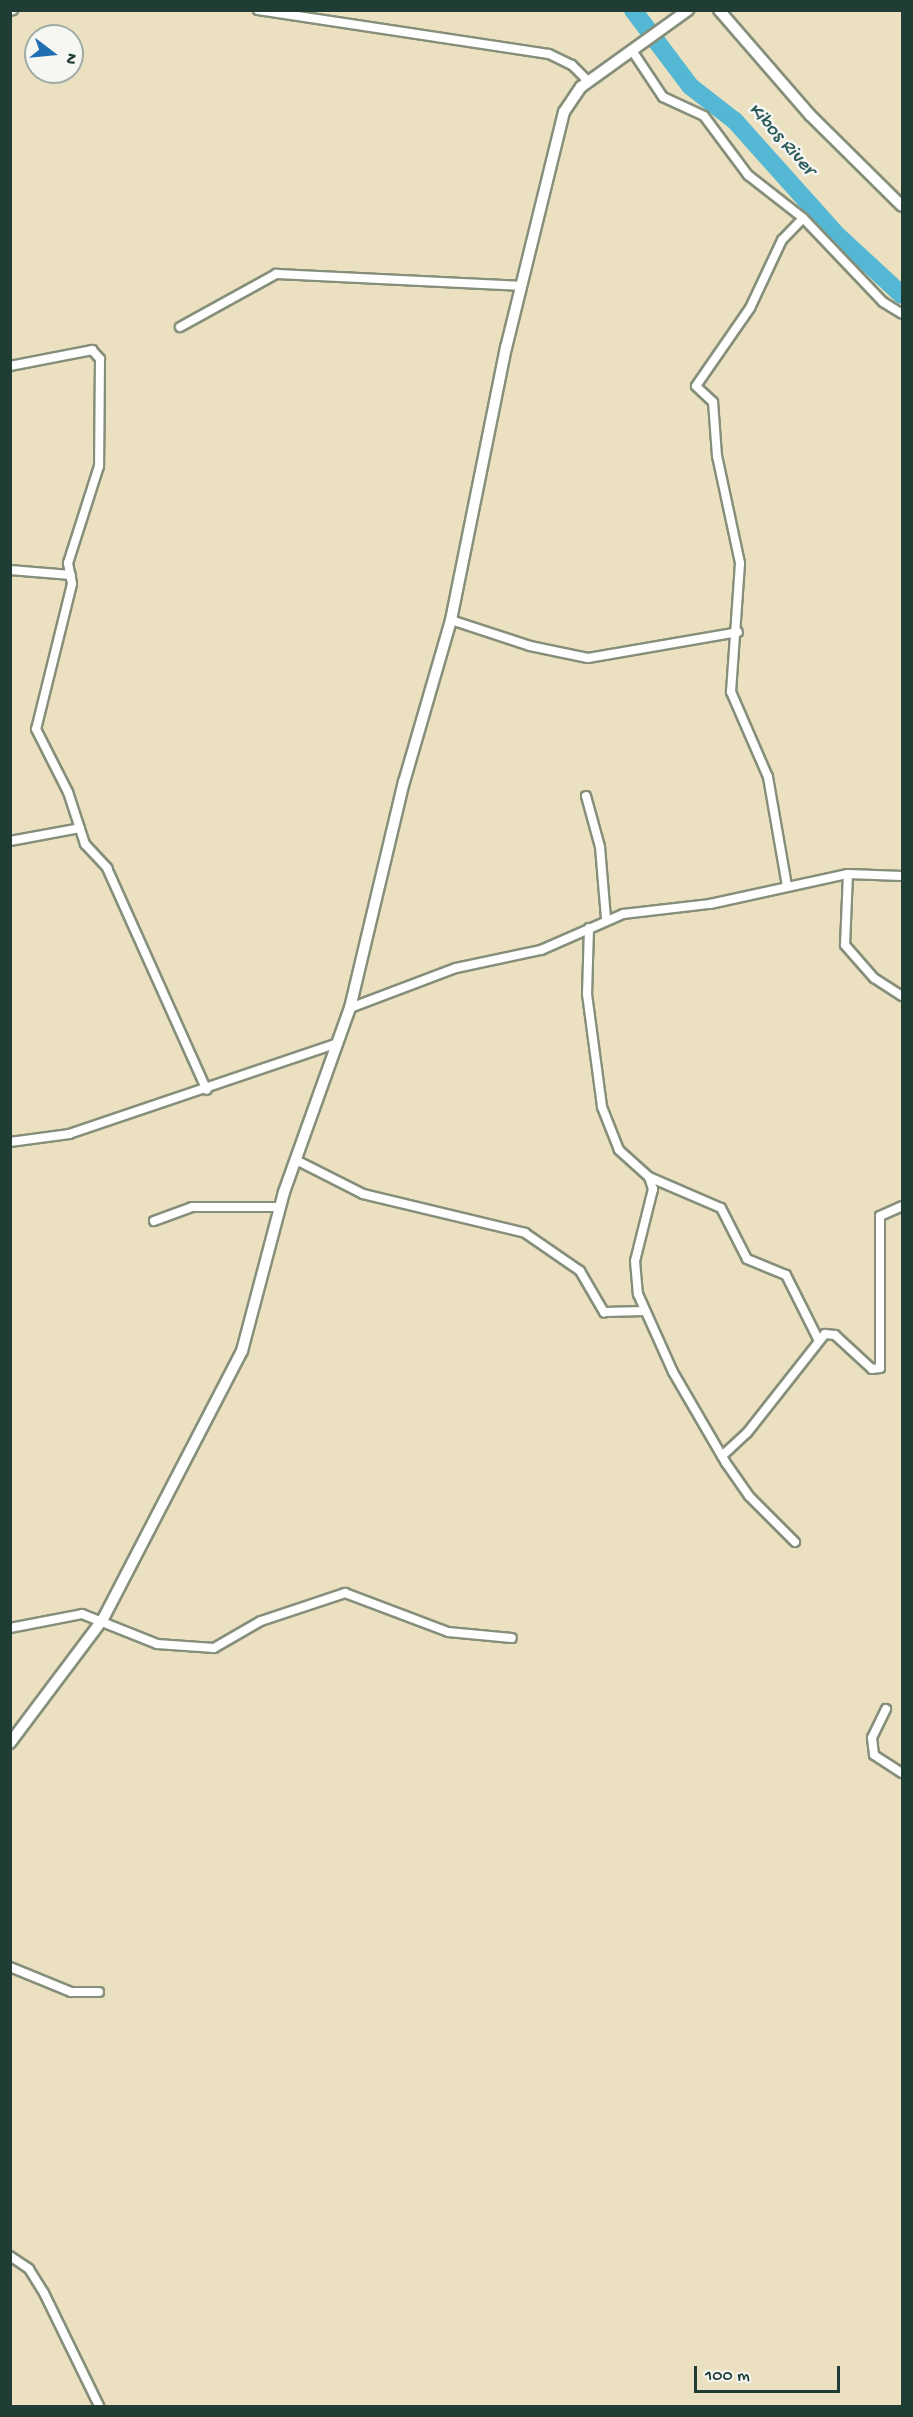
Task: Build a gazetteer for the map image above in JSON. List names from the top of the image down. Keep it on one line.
{"water":["Kibos River"],"scale_bar":"100 m","north":"right"}
